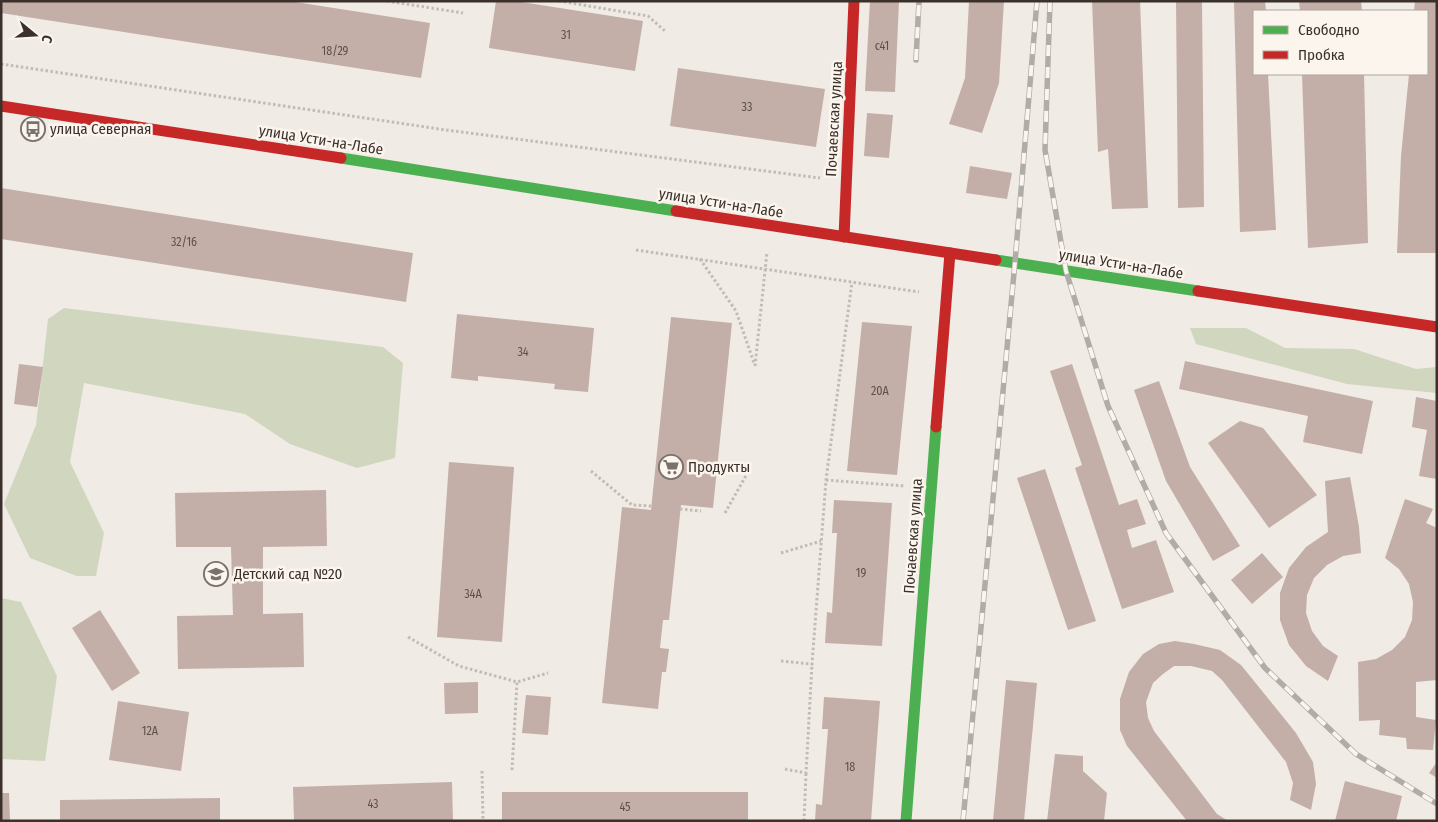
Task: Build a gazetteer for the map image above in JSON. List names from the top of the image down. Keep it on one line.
{"streets":{"street":["Почаевская улица","улица Усти-на-Лабе"]},"crossings":[["Почаевская улица","улица Усти-на-Лабе"]],"places":{"bus stop":["улица Северная"],"supermarket":["Продукты"],"school or university":["Детский сад №20"]},"house_numbers":["31","с41","18/29","33","32/16","34","20А","19","34А","12А","18","43","45"],"legend":["Свободно","Пробка"],"north":"right"}
